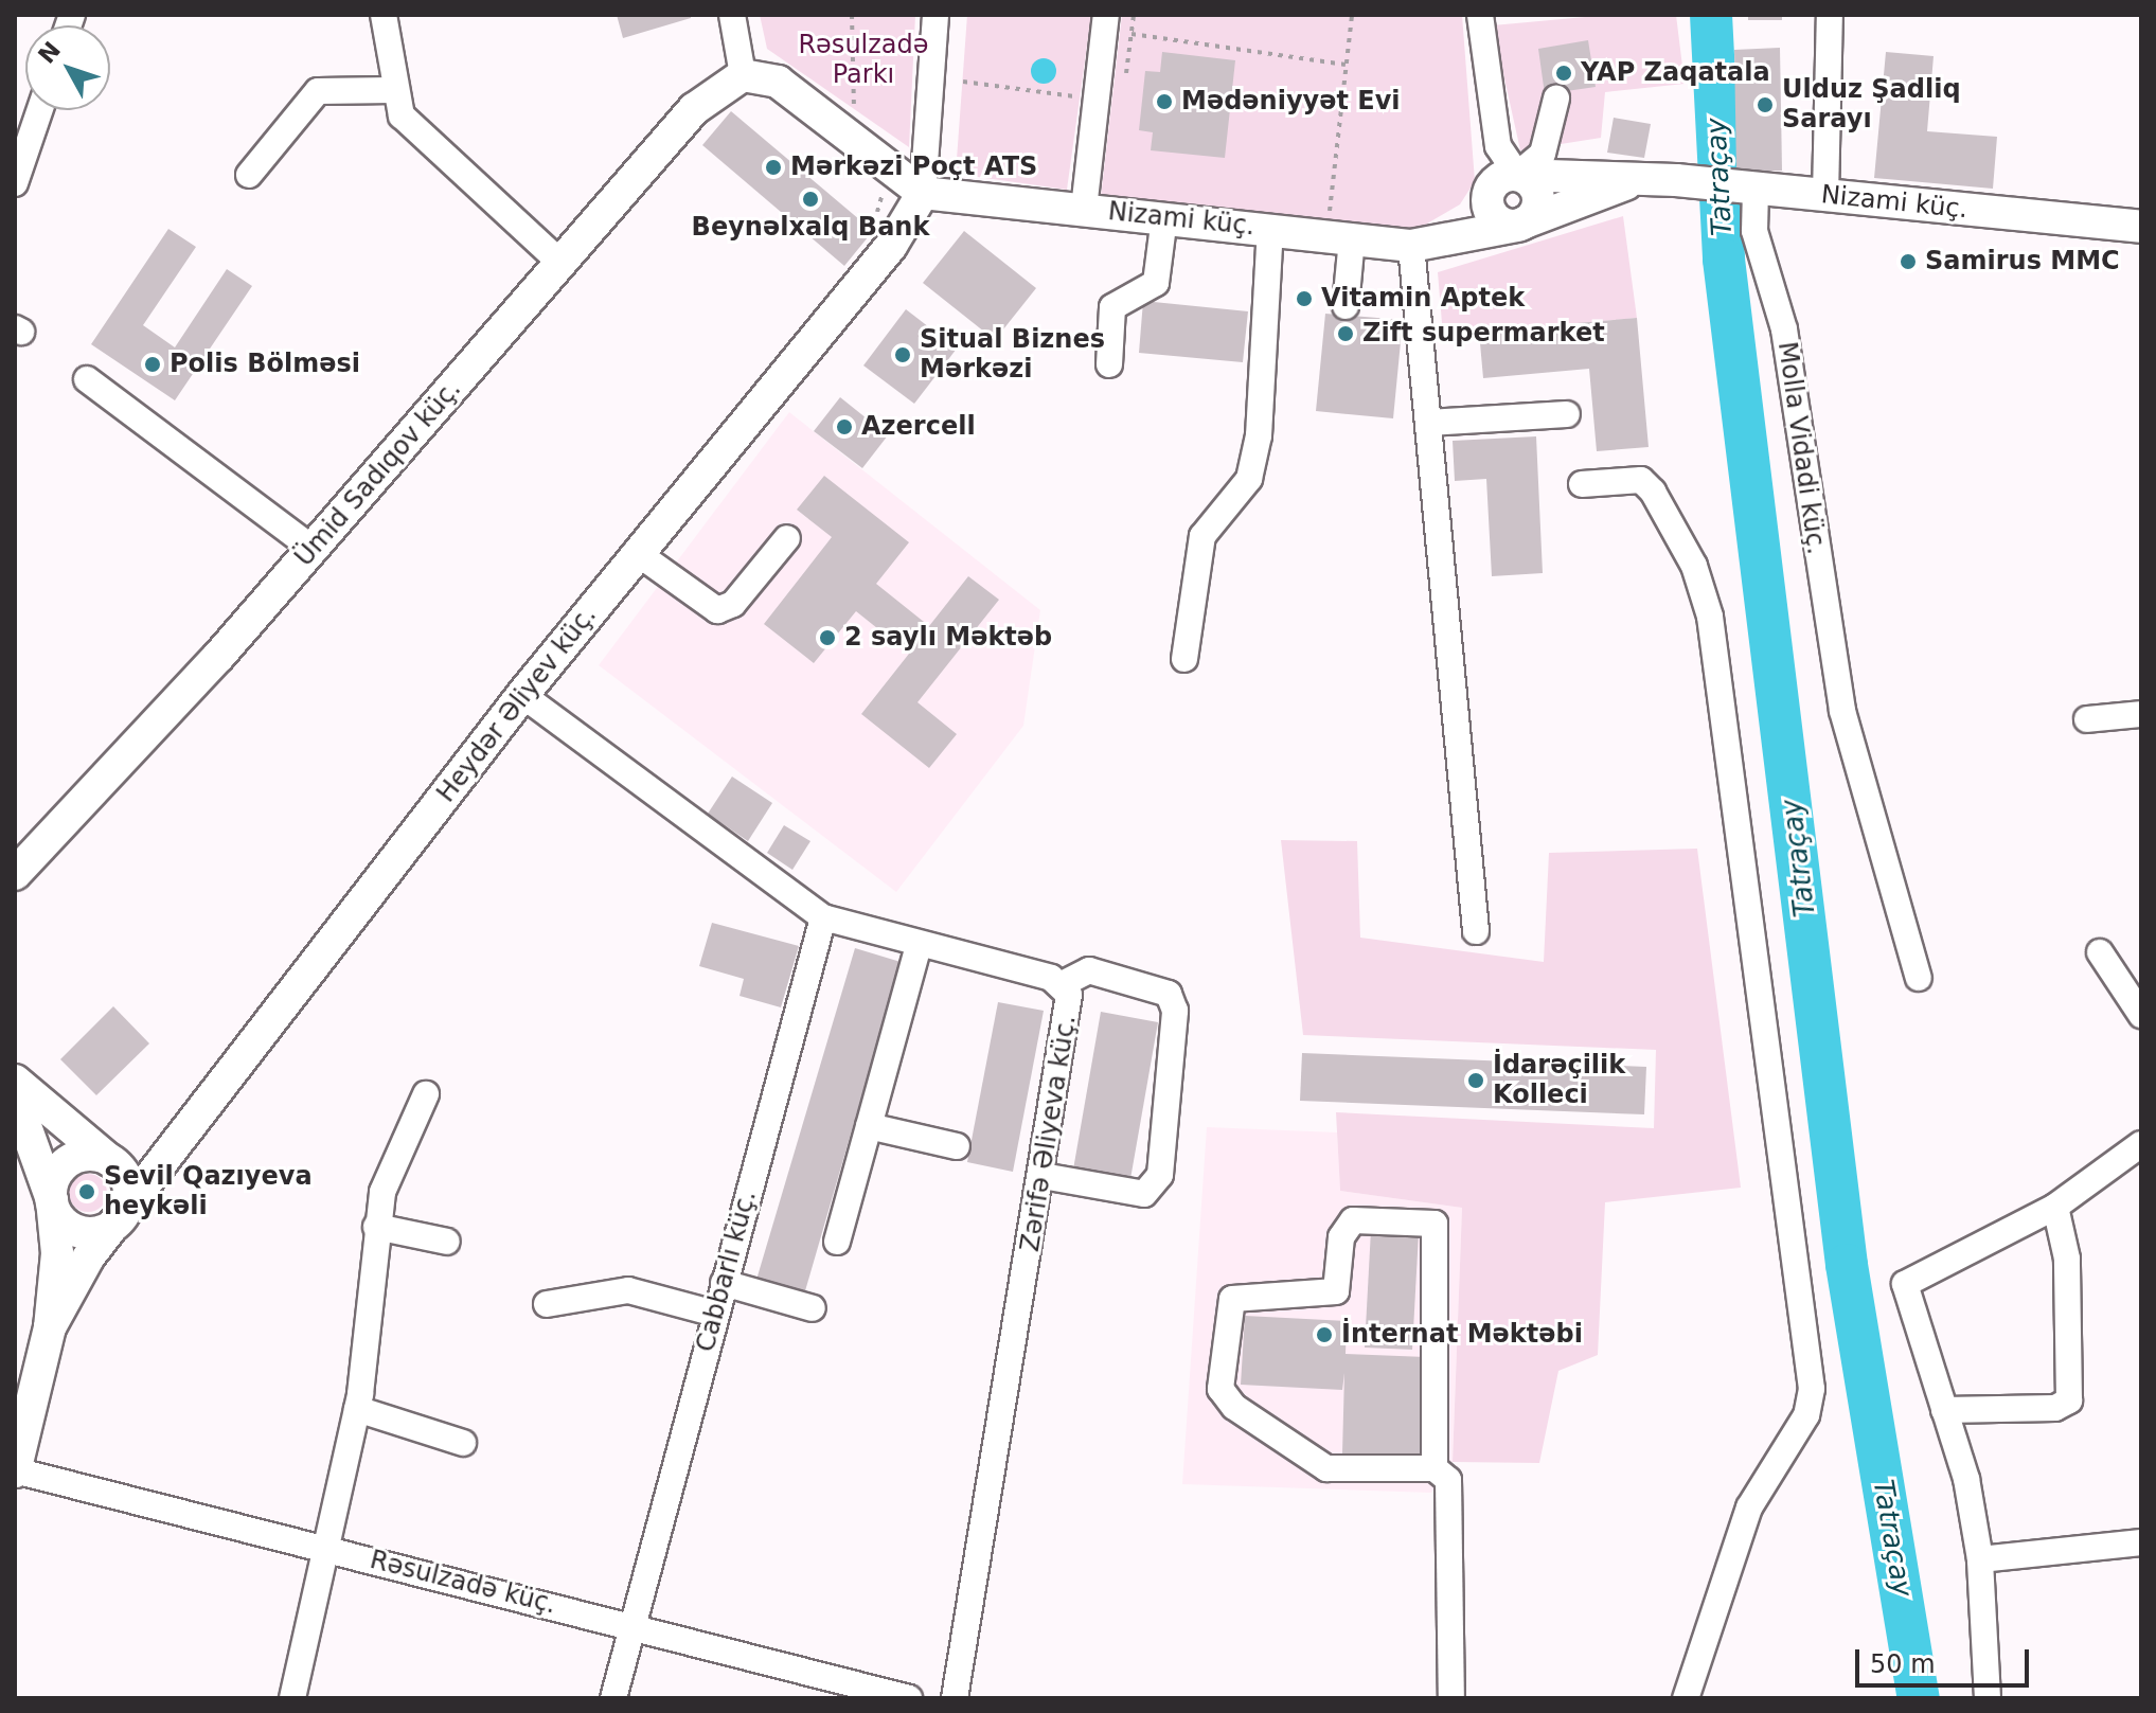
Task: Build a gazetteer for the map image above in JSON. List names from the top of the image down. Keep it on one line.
{"streets":{"main road":["Nizami küç.","Ümid Sadıqov küç.","Heydər Əliyev küç."],"street":["Molla Vidadi küç.","Zərifə Əliyeva küç.","Cabbarlı küç.","Rəsulzadə küç."]},"crossings":[["Nizami küç.","Molla Vidadi küç."],["Nizami küç.","Heydər Əliyev küç."],["Heydər Əliyev küç.","Zərifə Əliyeva küç."],["Zərifə Əliyeva küç.","Cabbarlı küç."],["Cabbarlı küç.","Rəsulzadə küç."]],"water":["Tatraçay"],"parks":["Rəsulzadə Parkı"],"places":["YAP Zaqatala","Mədəniyyət Evi","Ulduz Şadliq Sarayı","Mərkəzi Poçt ATS","Beynəlxalq Bank","Samirus MMC","Vitamin Aptek","Zift supermarket","Situal Biznes Mərkəzi","Polis Bölməsi","Azercell","2 saylı Məktəb","İdarəçilik Kolleci","Sevil Qazıyeva heykəli","İnternat Məktəbi"],"scale_bar":"50 m","north":"top left"}
